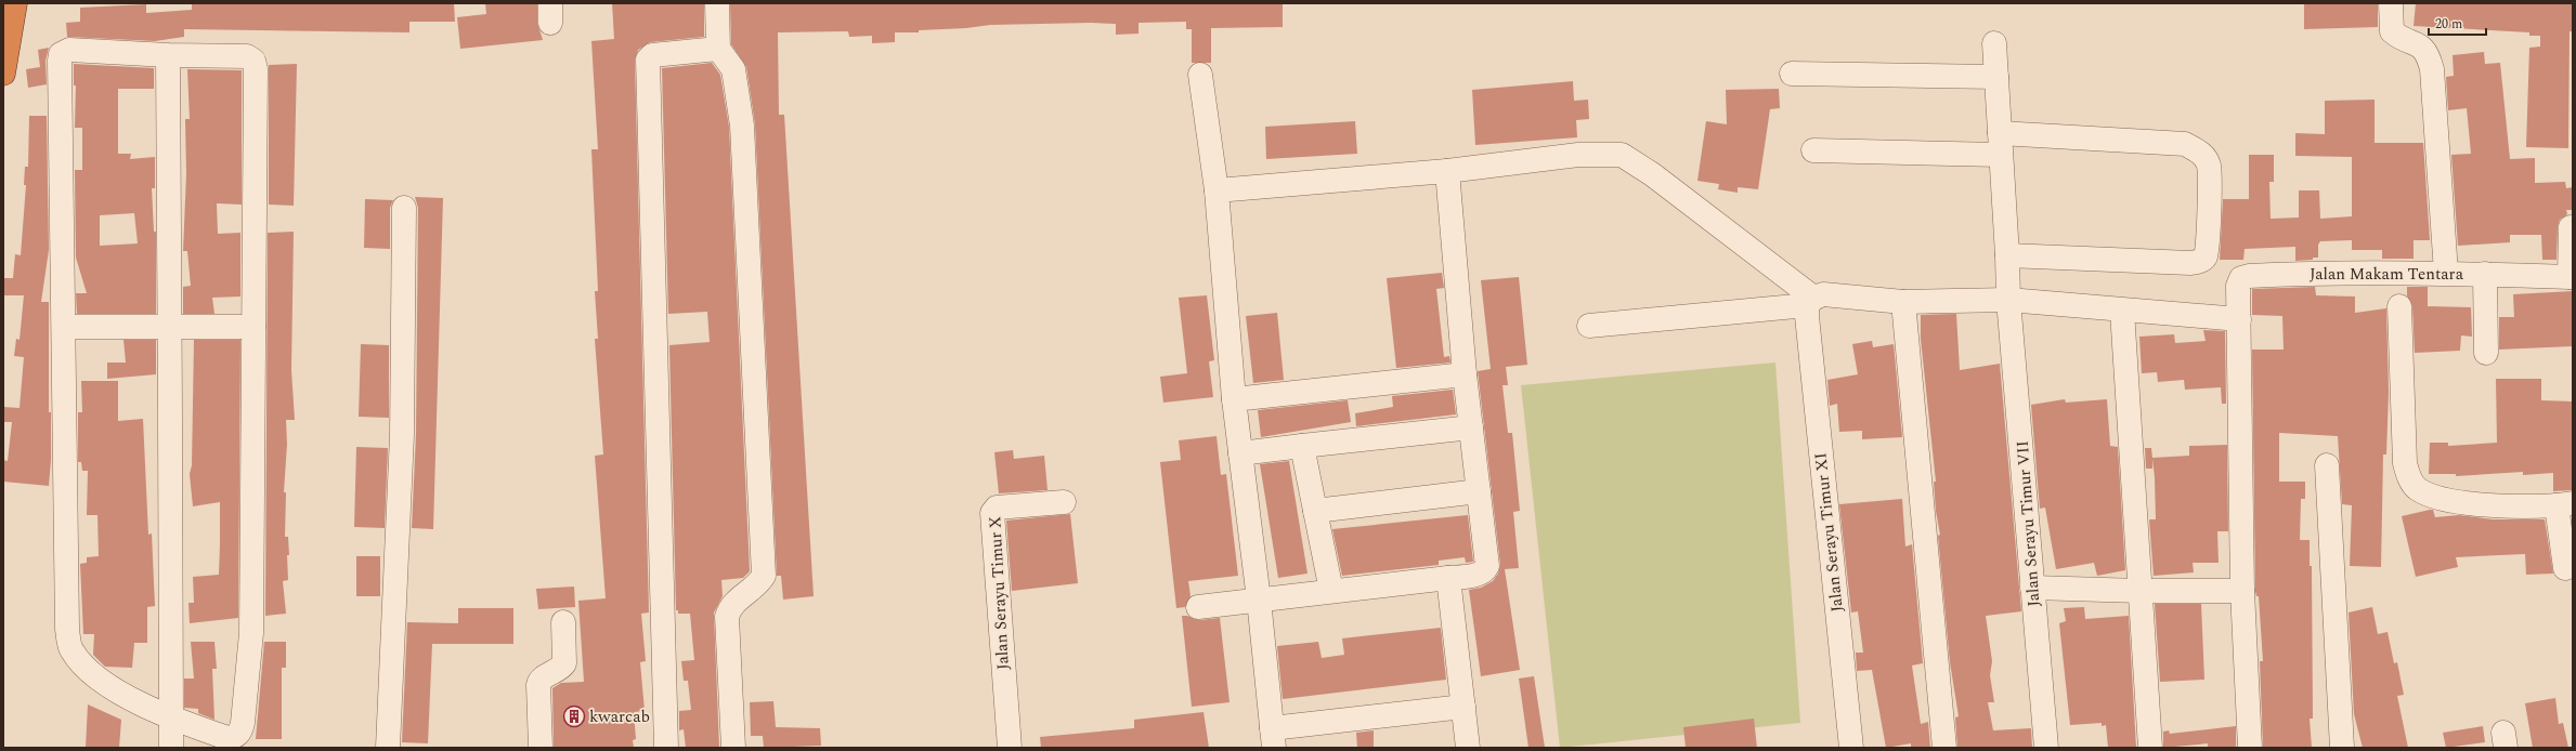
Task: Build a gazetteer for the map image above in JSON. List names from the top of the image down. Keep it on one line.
{"streets":{"street":["Jalan Makam Tentara","Jalan Serayu Timur VII","Jalan Serayu Timur XI","Jalan Serayu Timur X"]},"places":{"building":["kwarcab"]},"scale_bar":"20 m"}
